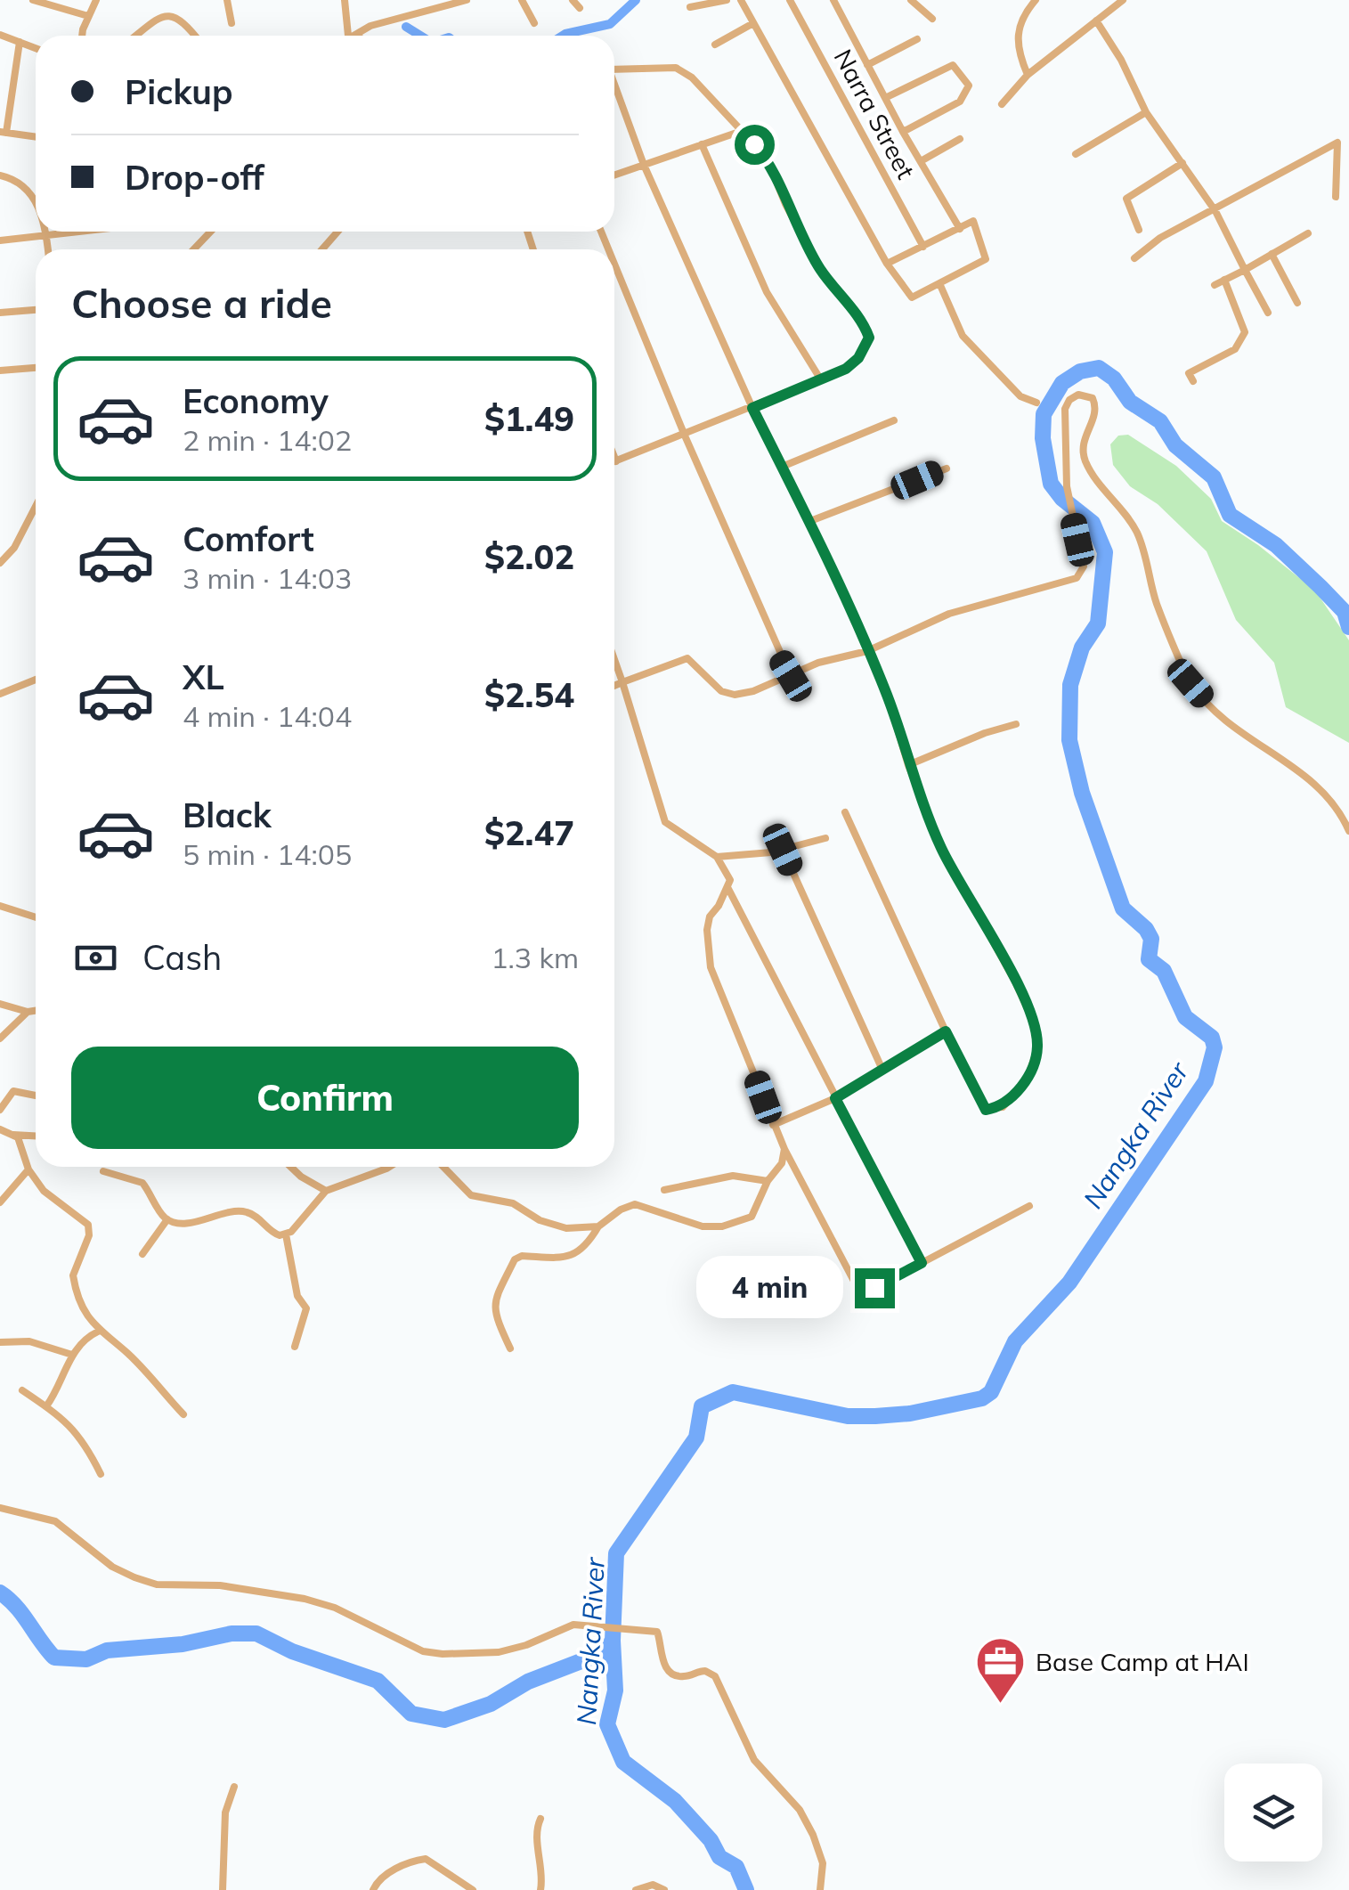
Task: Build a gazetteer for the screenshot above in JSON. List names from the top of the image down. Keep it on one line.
{"streets":{"street":["Narra Street"]},"water":["Nangka River"],"places":{"office":["Base Camp at HAI"]},"page":{"banner":["Pickup","Drop-off"],"heading":"Choose a ride","list":[{"name":"Economy","note":"2 min · 14:02","value":"$1.49"},{"name":"Comfort","note":"3 min · 14:03","value":"$2.02"},{"name":"XL","note":"4 min · 14:04","value":"$2.54"},{"name":"Black","note":"5 min · 14:05","value":"$2.47"}],"pay":["Cash","1.3 km"],"buttons":"Confirm","bubble":"4 min"}}
